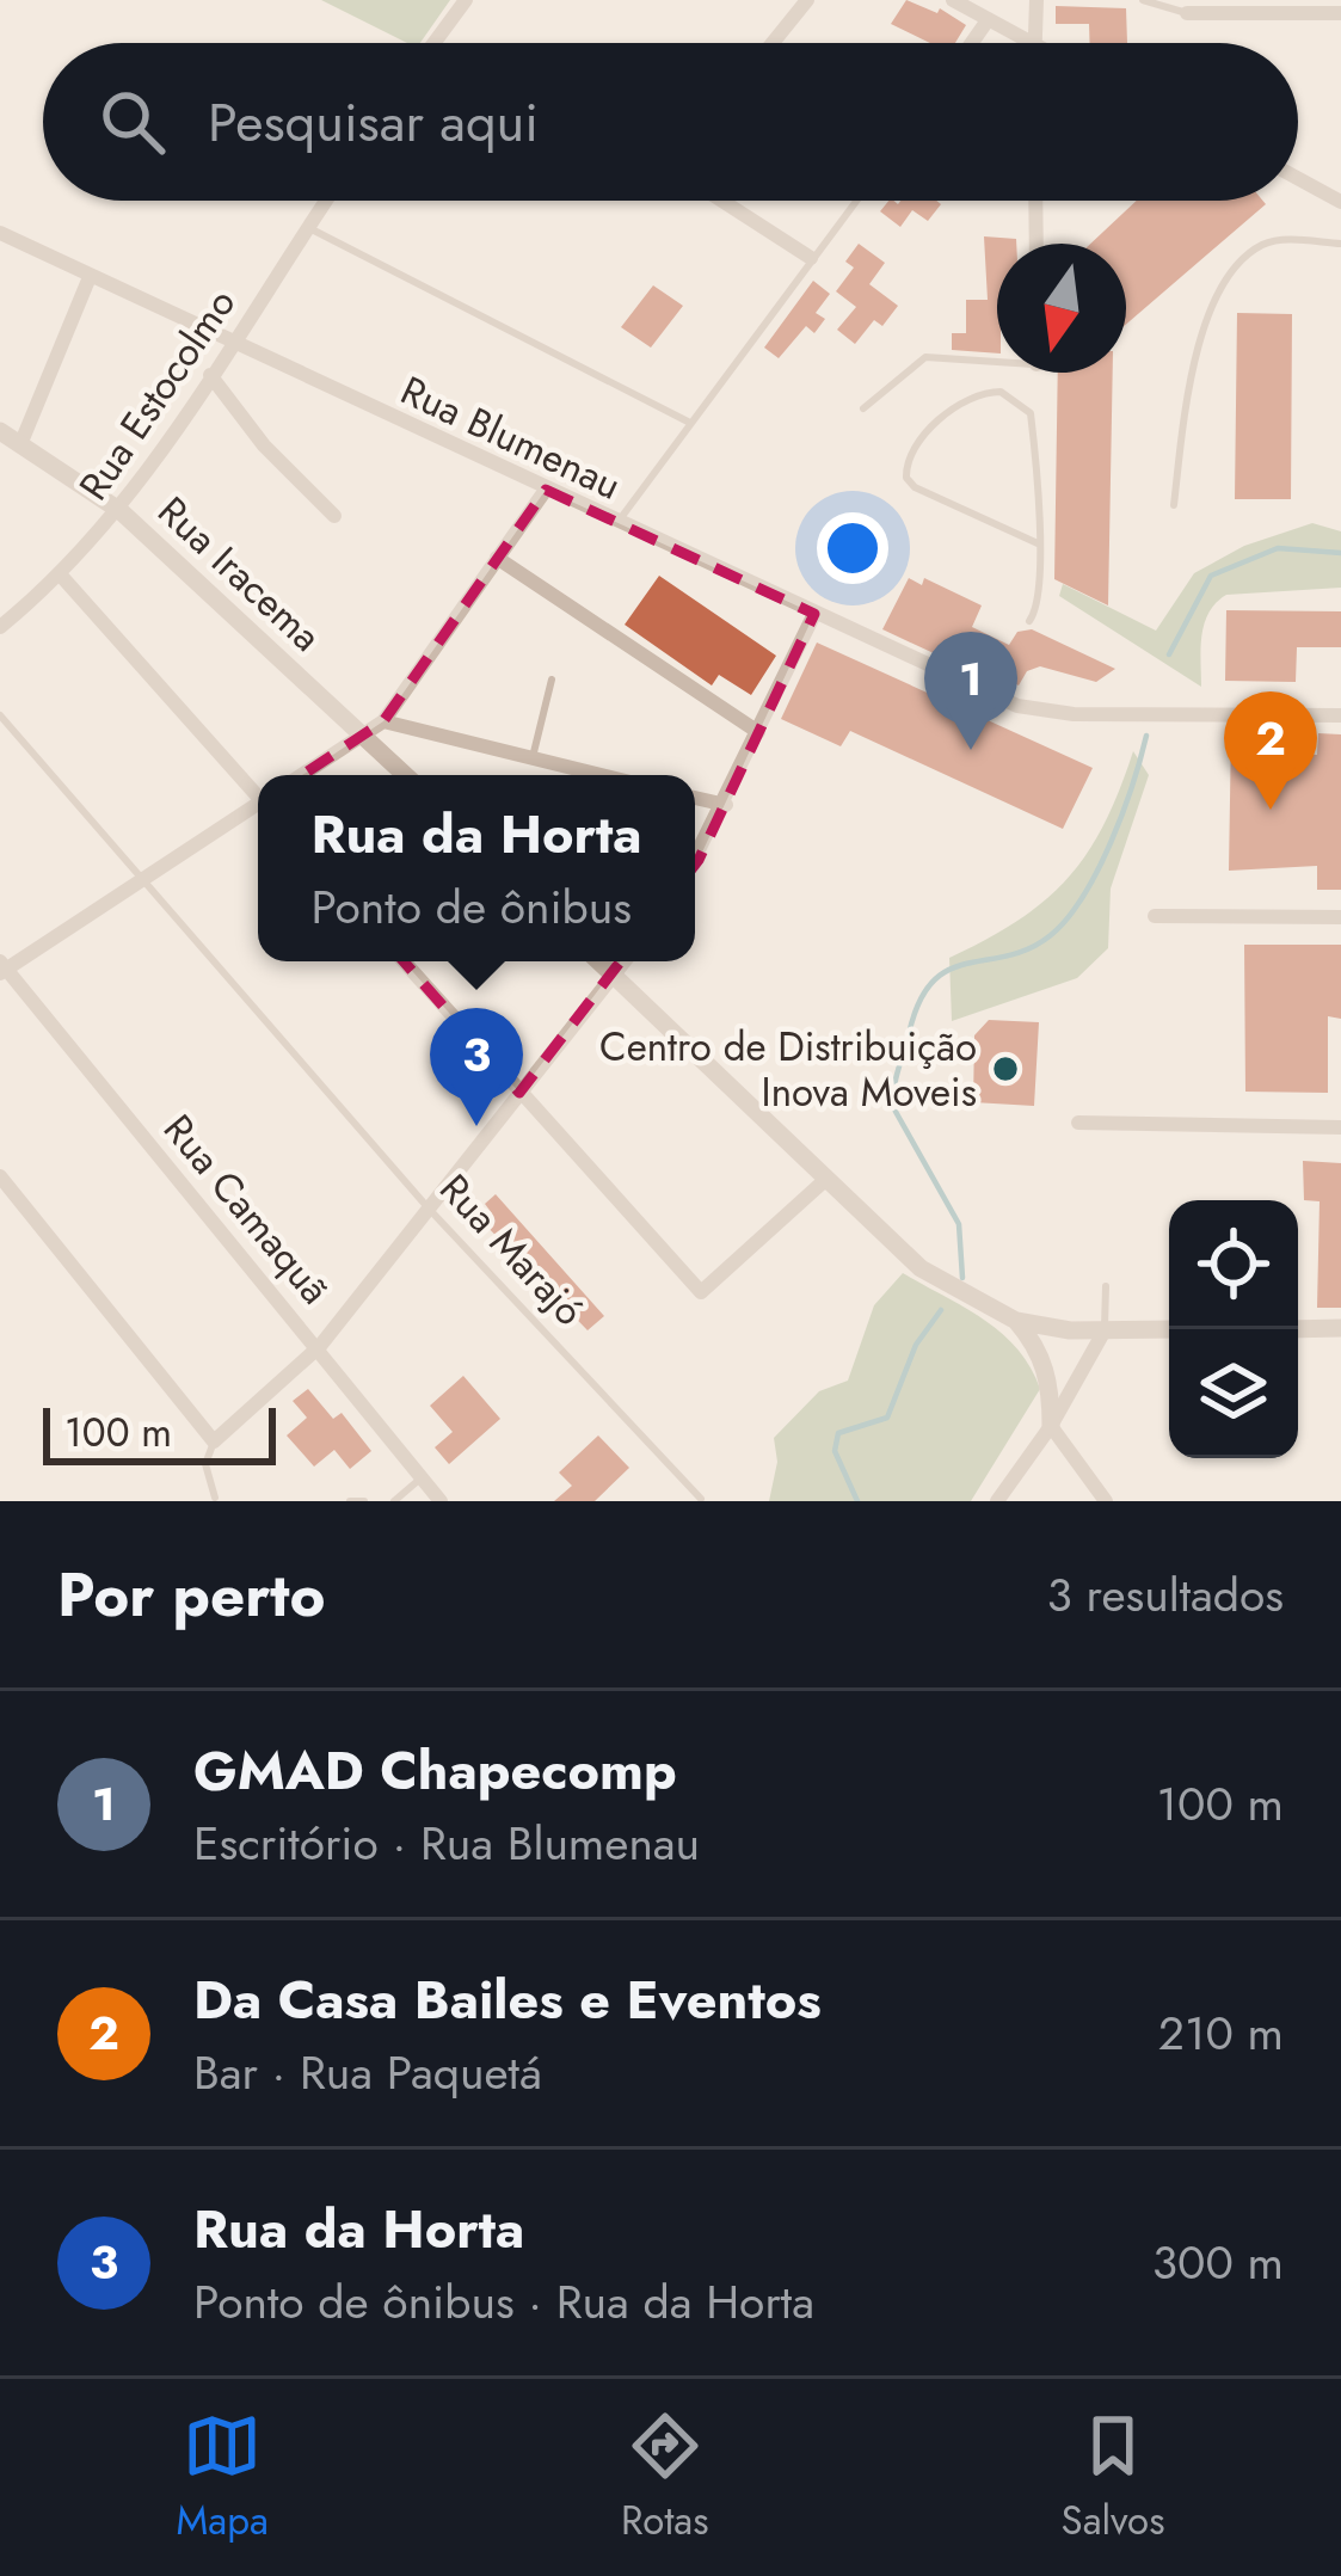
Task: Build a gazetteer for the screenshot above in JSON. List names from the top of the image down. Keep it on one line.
{"streets":{"street":["Rua Estocolmo","Rua Blumenau","Rua Iracema","Rua Camaquã"],"lane":["Rua Marajó"]},"crossings":[["Rua Estocolmo","Rua Blumenau"],["Rua Estocolmo","Rua Iracema"]],"places":["Centro de Distribuição Inova Moveis"],"scale_bar":"100 m","north":"bottom","page":{"search":"Pesquisar aqui","pins":["1","2","3"],"popup":["Rua da Horta","Ponto de ônibus"],"scale":"100 m","heading":["Por perto","3 resultados"],"list":[{"mark":"1","name":"GMAD Chapecomp","note":"Escritório · Rua Blumenau","value":"100 m"},{"mark":"2","name":"Da Casa Bailes e Eventos","note":"Bar · Rua Paquetá","value":"210 m"},{"mark":"3","name":"Rua da Horta","note":"Ponto de ônibus · Rua da Horta","value":"300 m"}],"nav":["Mapa","Rotas","Salvos"]}}
